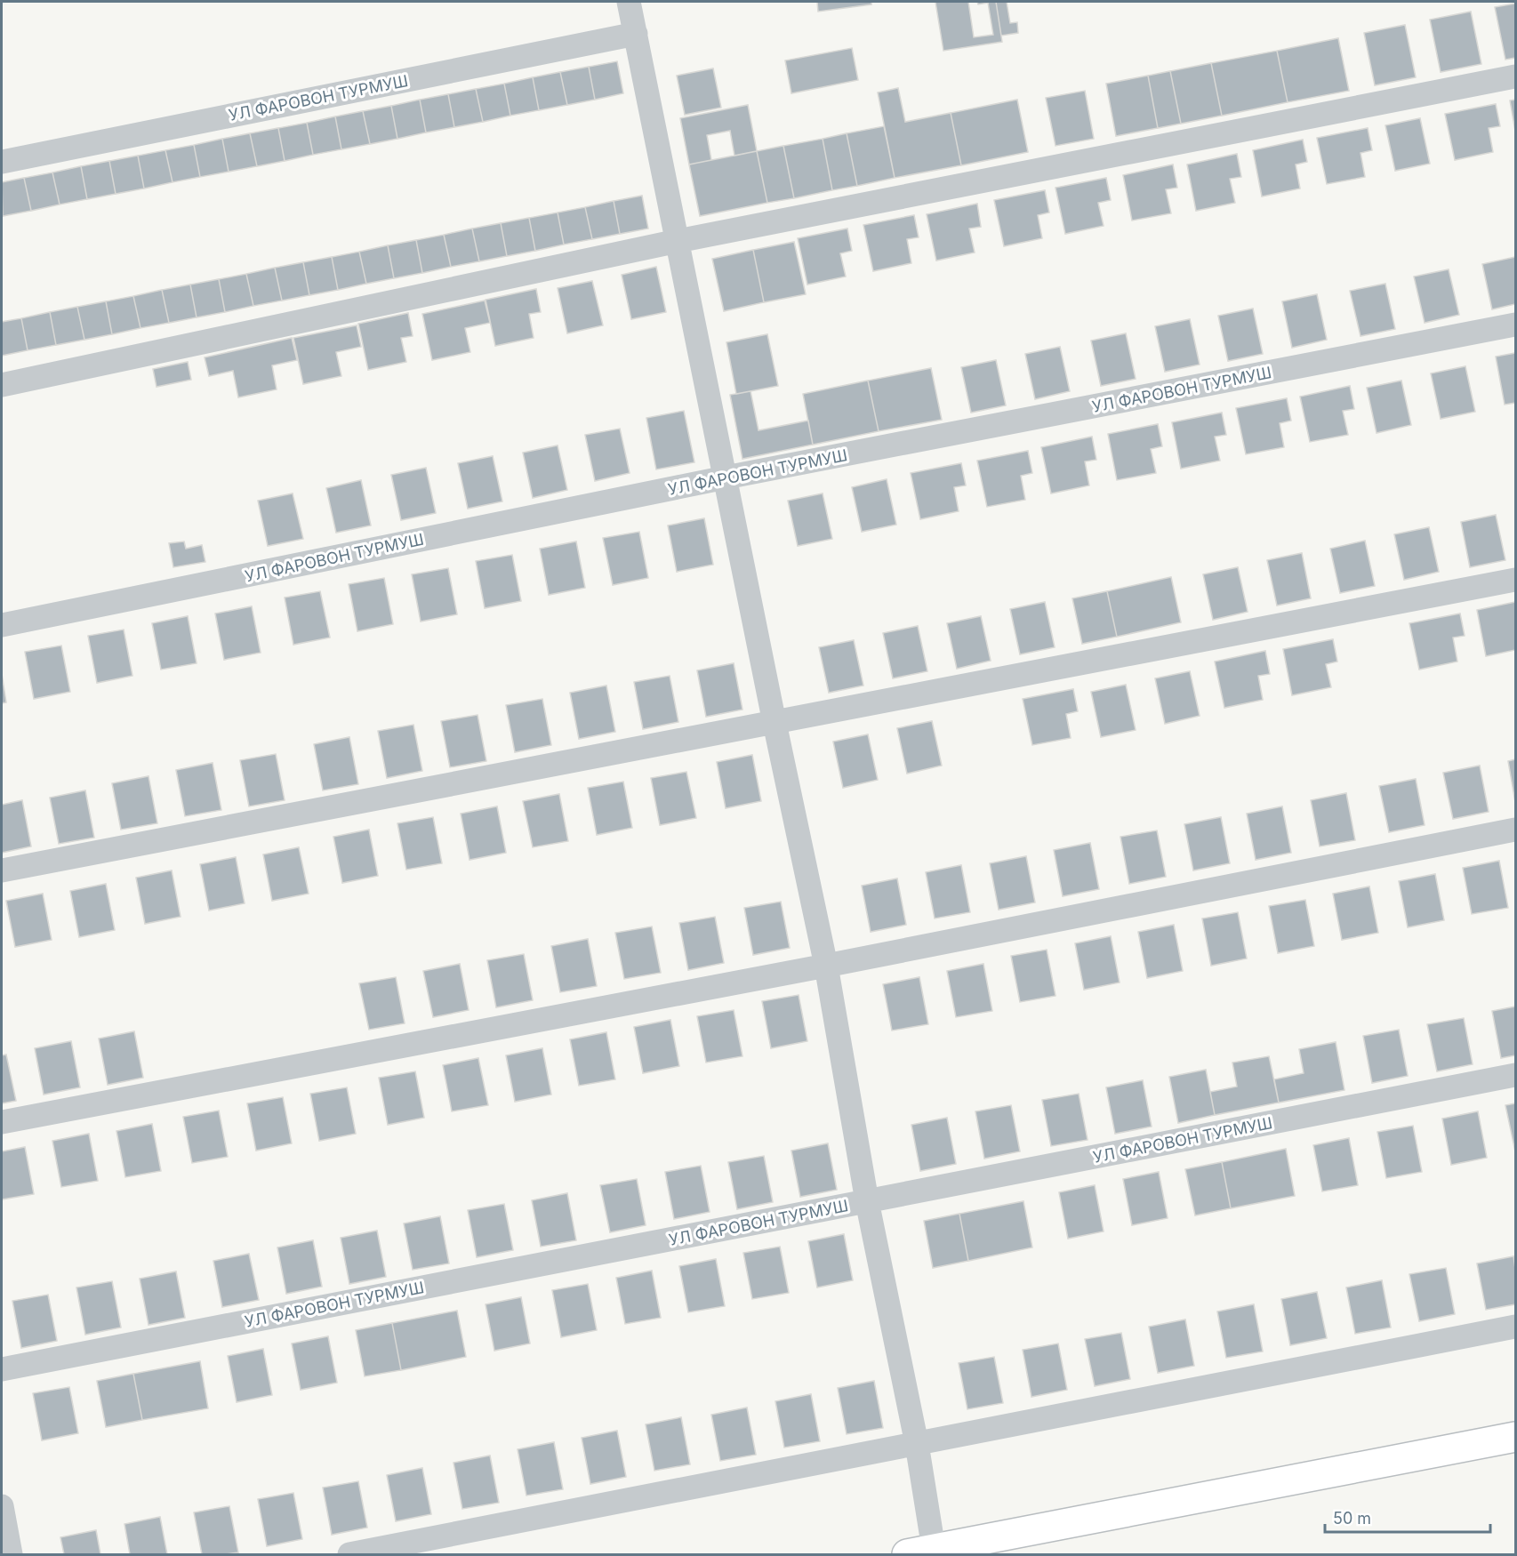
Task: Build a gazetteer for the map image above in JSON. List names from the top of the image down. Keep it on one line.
{"streets":{"street":["УЛ ФАРОВОН ТУРМУШ"]},"scale_bar":"50 m"}
